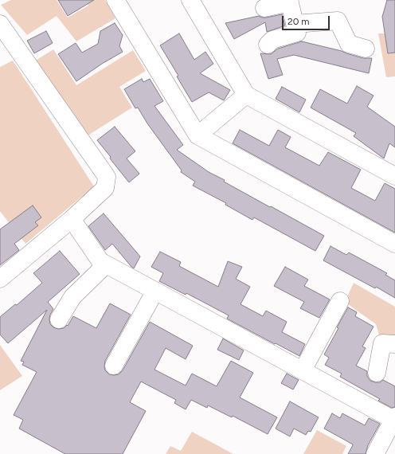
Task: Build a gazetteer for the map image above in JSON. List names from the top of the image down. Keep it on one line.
{"scale_bar":"20 m"}
